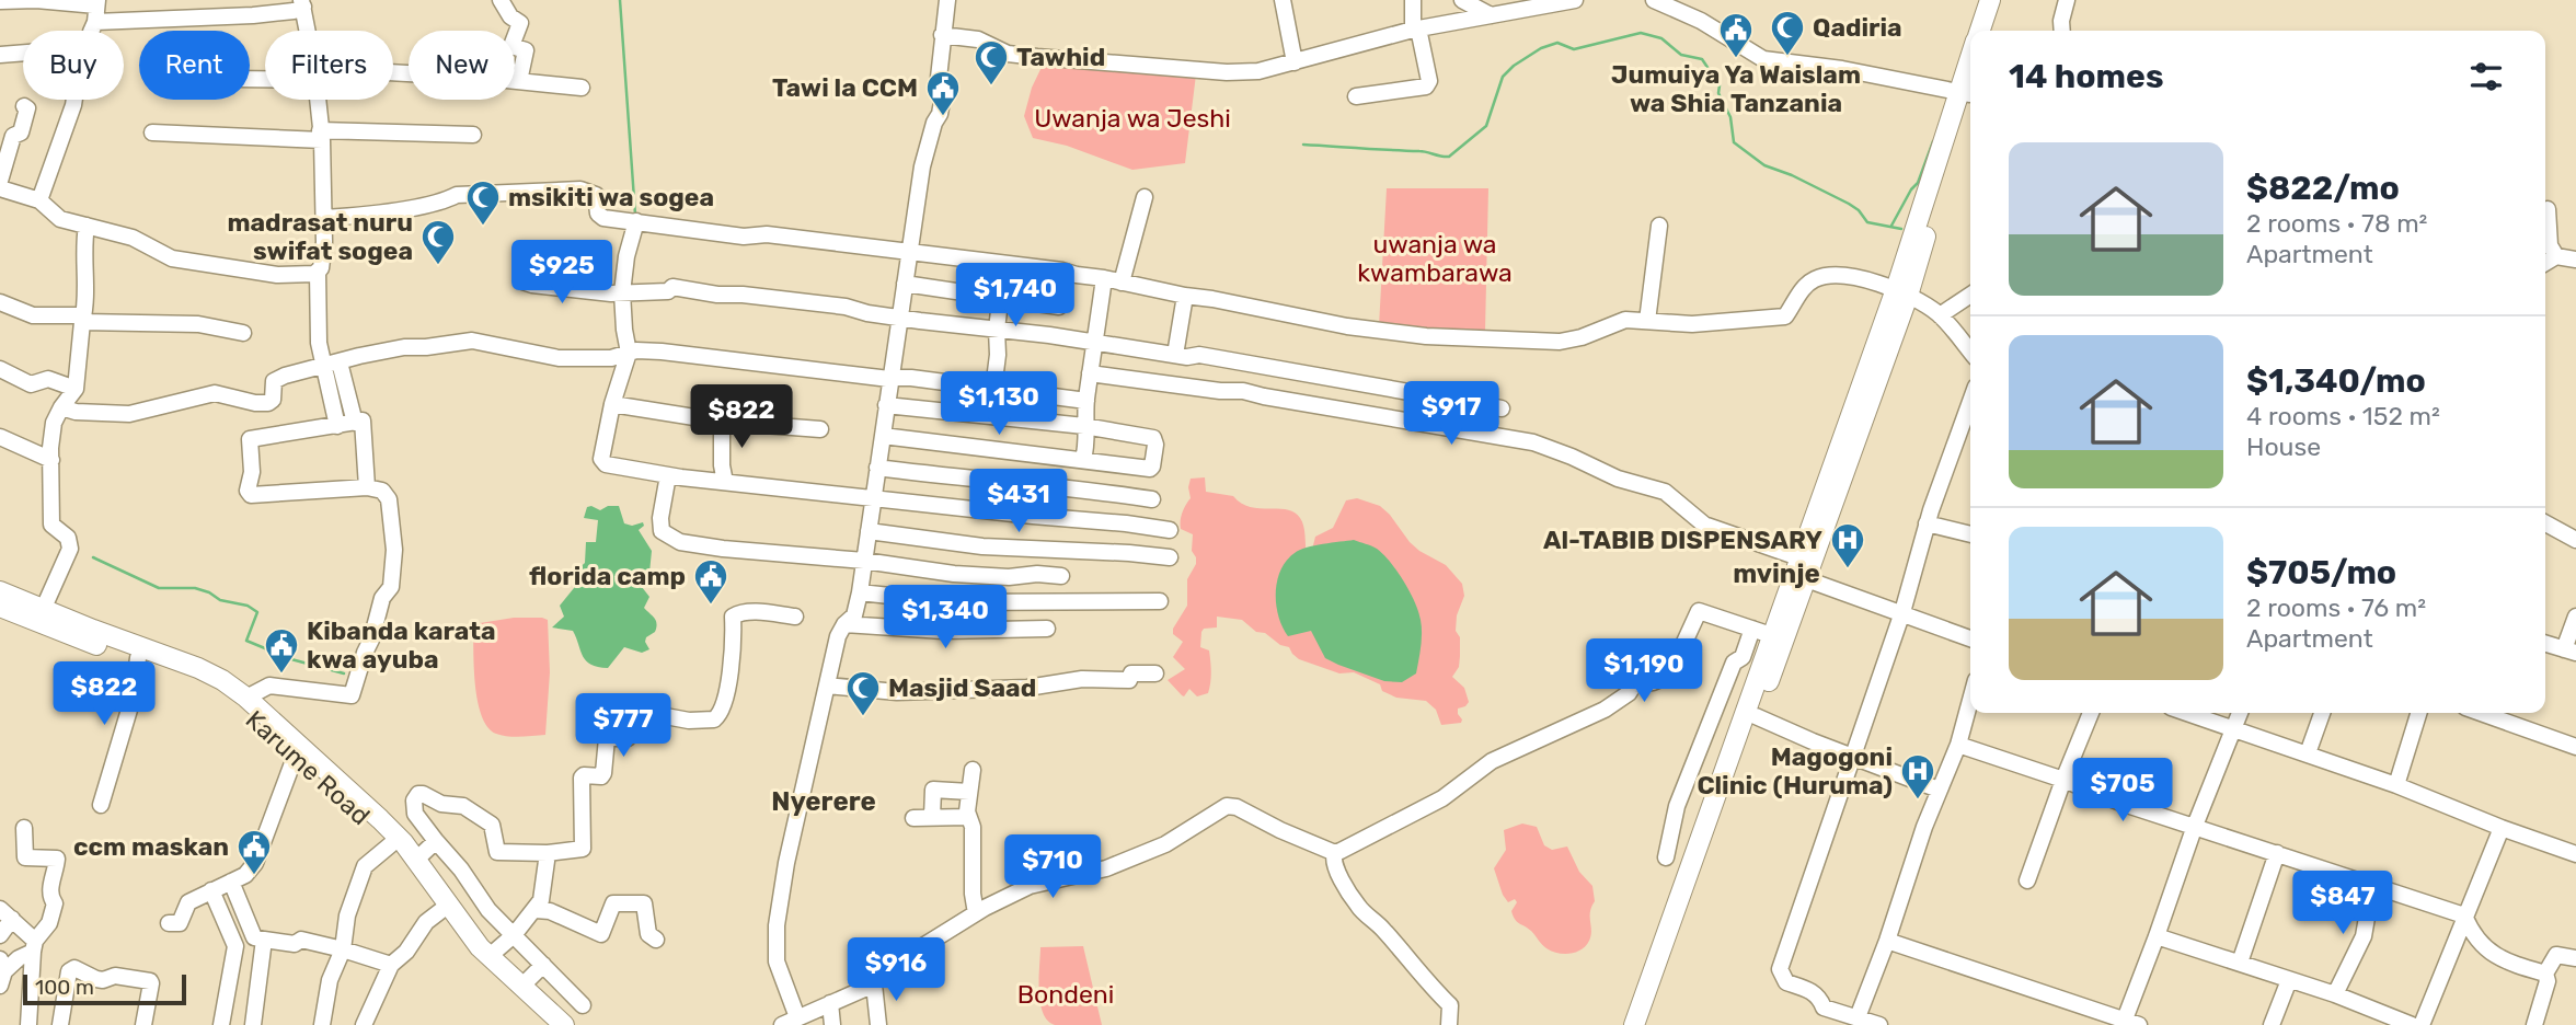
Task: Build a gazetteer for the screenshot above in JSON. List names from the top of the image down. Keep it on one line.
{"streets":{"main road":["Karume Road"]},"districts":["mvinje","Nyerere"],"parks":["Uwanja wa Jeshi","uwanja wa kwambarawa","Bondeni"],"places":{"mosque":["Qadiria","Tawhid","msikiti wa sogea","madrasat nuru swifat sogea","Masjid Saad"],"public building":["Jumuiya Ya Waislam wa Shia Tanzania","Tawi la CCM","florida camp","Kibanda karata kwa ayuba","ccm maskan"],"hospital":["Al-TABIB DISPENSARY","Magogoni Clinic (Huruma)"]},"scale_bar":"100 m","page":{"chip":["Buy","Rent","Filters","New"],"heading":"14 homes","list":[{"name":"$822/mo","note":"2 rooms · 78 m² · Apartment"},{"name":"$1,340/mo","note":"4 rooms · 152 m² · House"},{"name":"$705/mo","note":"2 rooms · 76 m² · Apartment"}],"price":["$925","$1,740","$1,130","$917","$822","$431","$1,340","$1,190","$822","$777","$705","$710","$847","$916"],"scale":"100 m"}}
